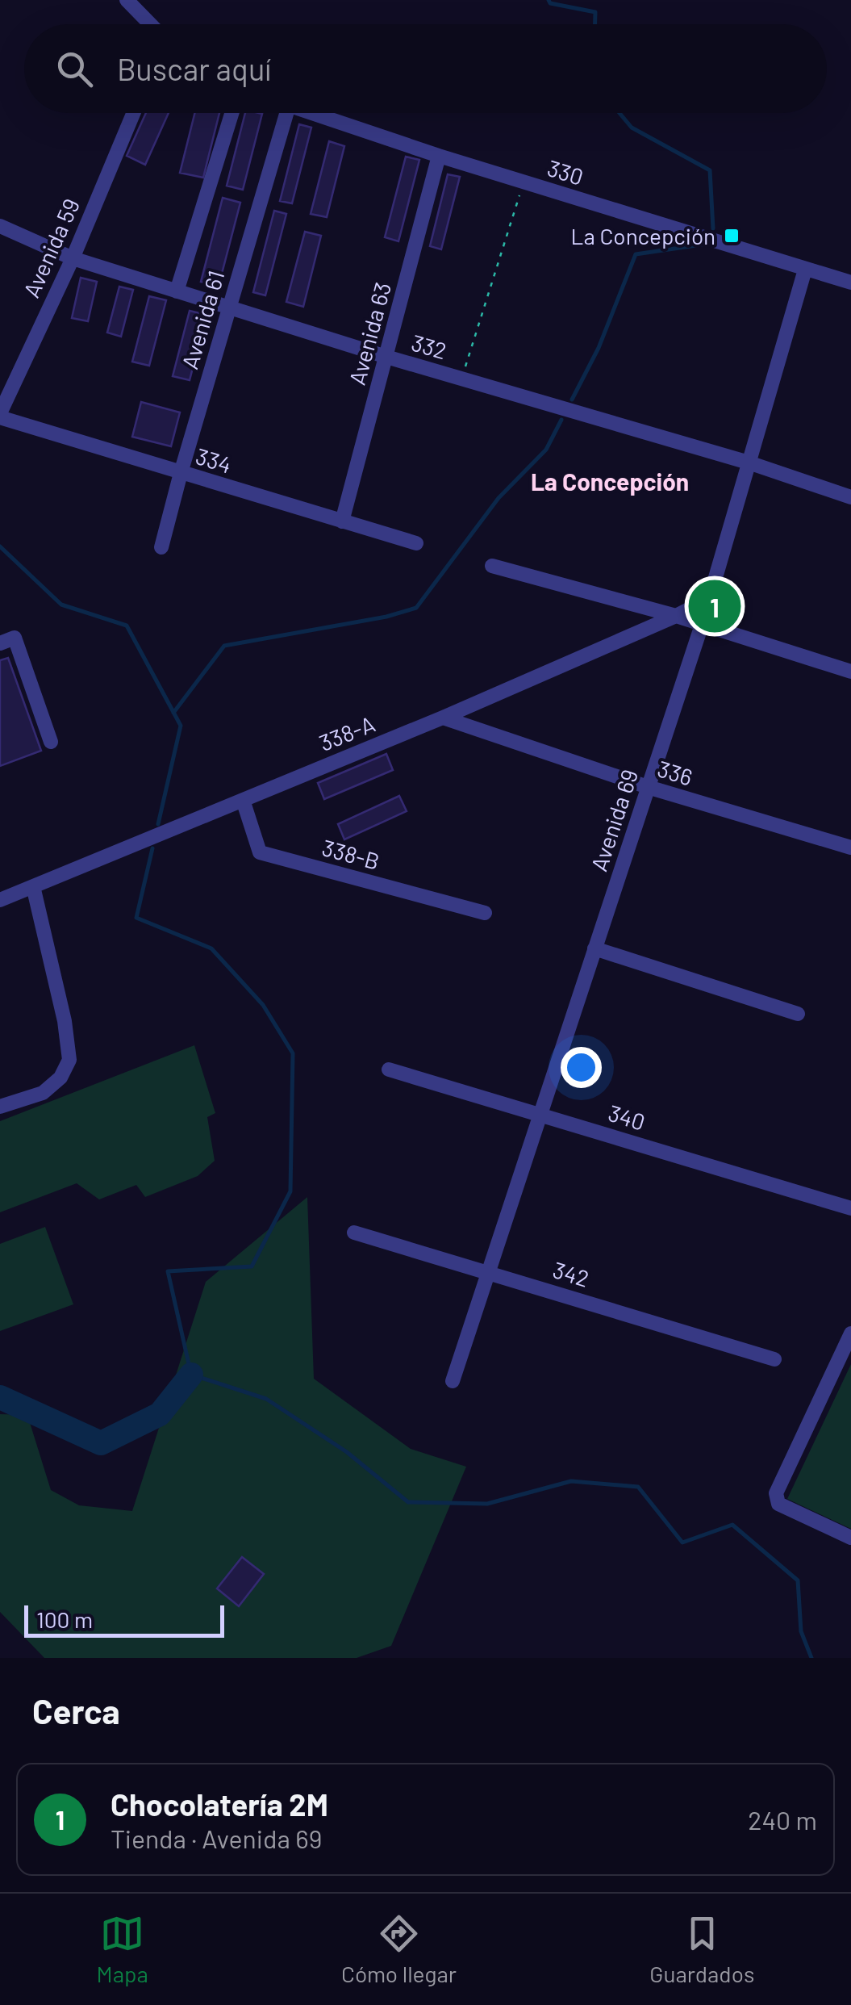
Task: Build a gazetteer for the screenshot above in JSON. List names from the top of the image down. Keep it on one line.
{"streets":{"street":["330","Avenida 59","Avenida 61","Avenida 63","332","334","338-A","336","Avenida 69","338-B","340","342"]},"crossings":[["330","Avenida 63"],["330","Avenida 69"],["Avenida 59","332"],["Avenida 59","334"],["Avenida 61","332"],["Avenida 61","334"],["Avenida 63","332"],["Avenida 63","334"],["332","Avenida 69"],["338-A","336"],["338-A","Avenida 69"],["338-A","338-B"],["336","Avenida 69"],["Avenida 69","340"],["Avenida 69","342"]],"districts":["La Concepción"],"places":{"transit":["La Concepción"]},"scale_bar":"100 m","page":{"search":"Buscar aquí","pins":"1","scale":"100 m","heading":"Cerca","list":[{"mark":"1","name":"Chocolatería 2M","note":"Tienda · Avenida 69","value":"240 m"}],"nav":["Mapa","Cómo llegar","Guardados"]}}
